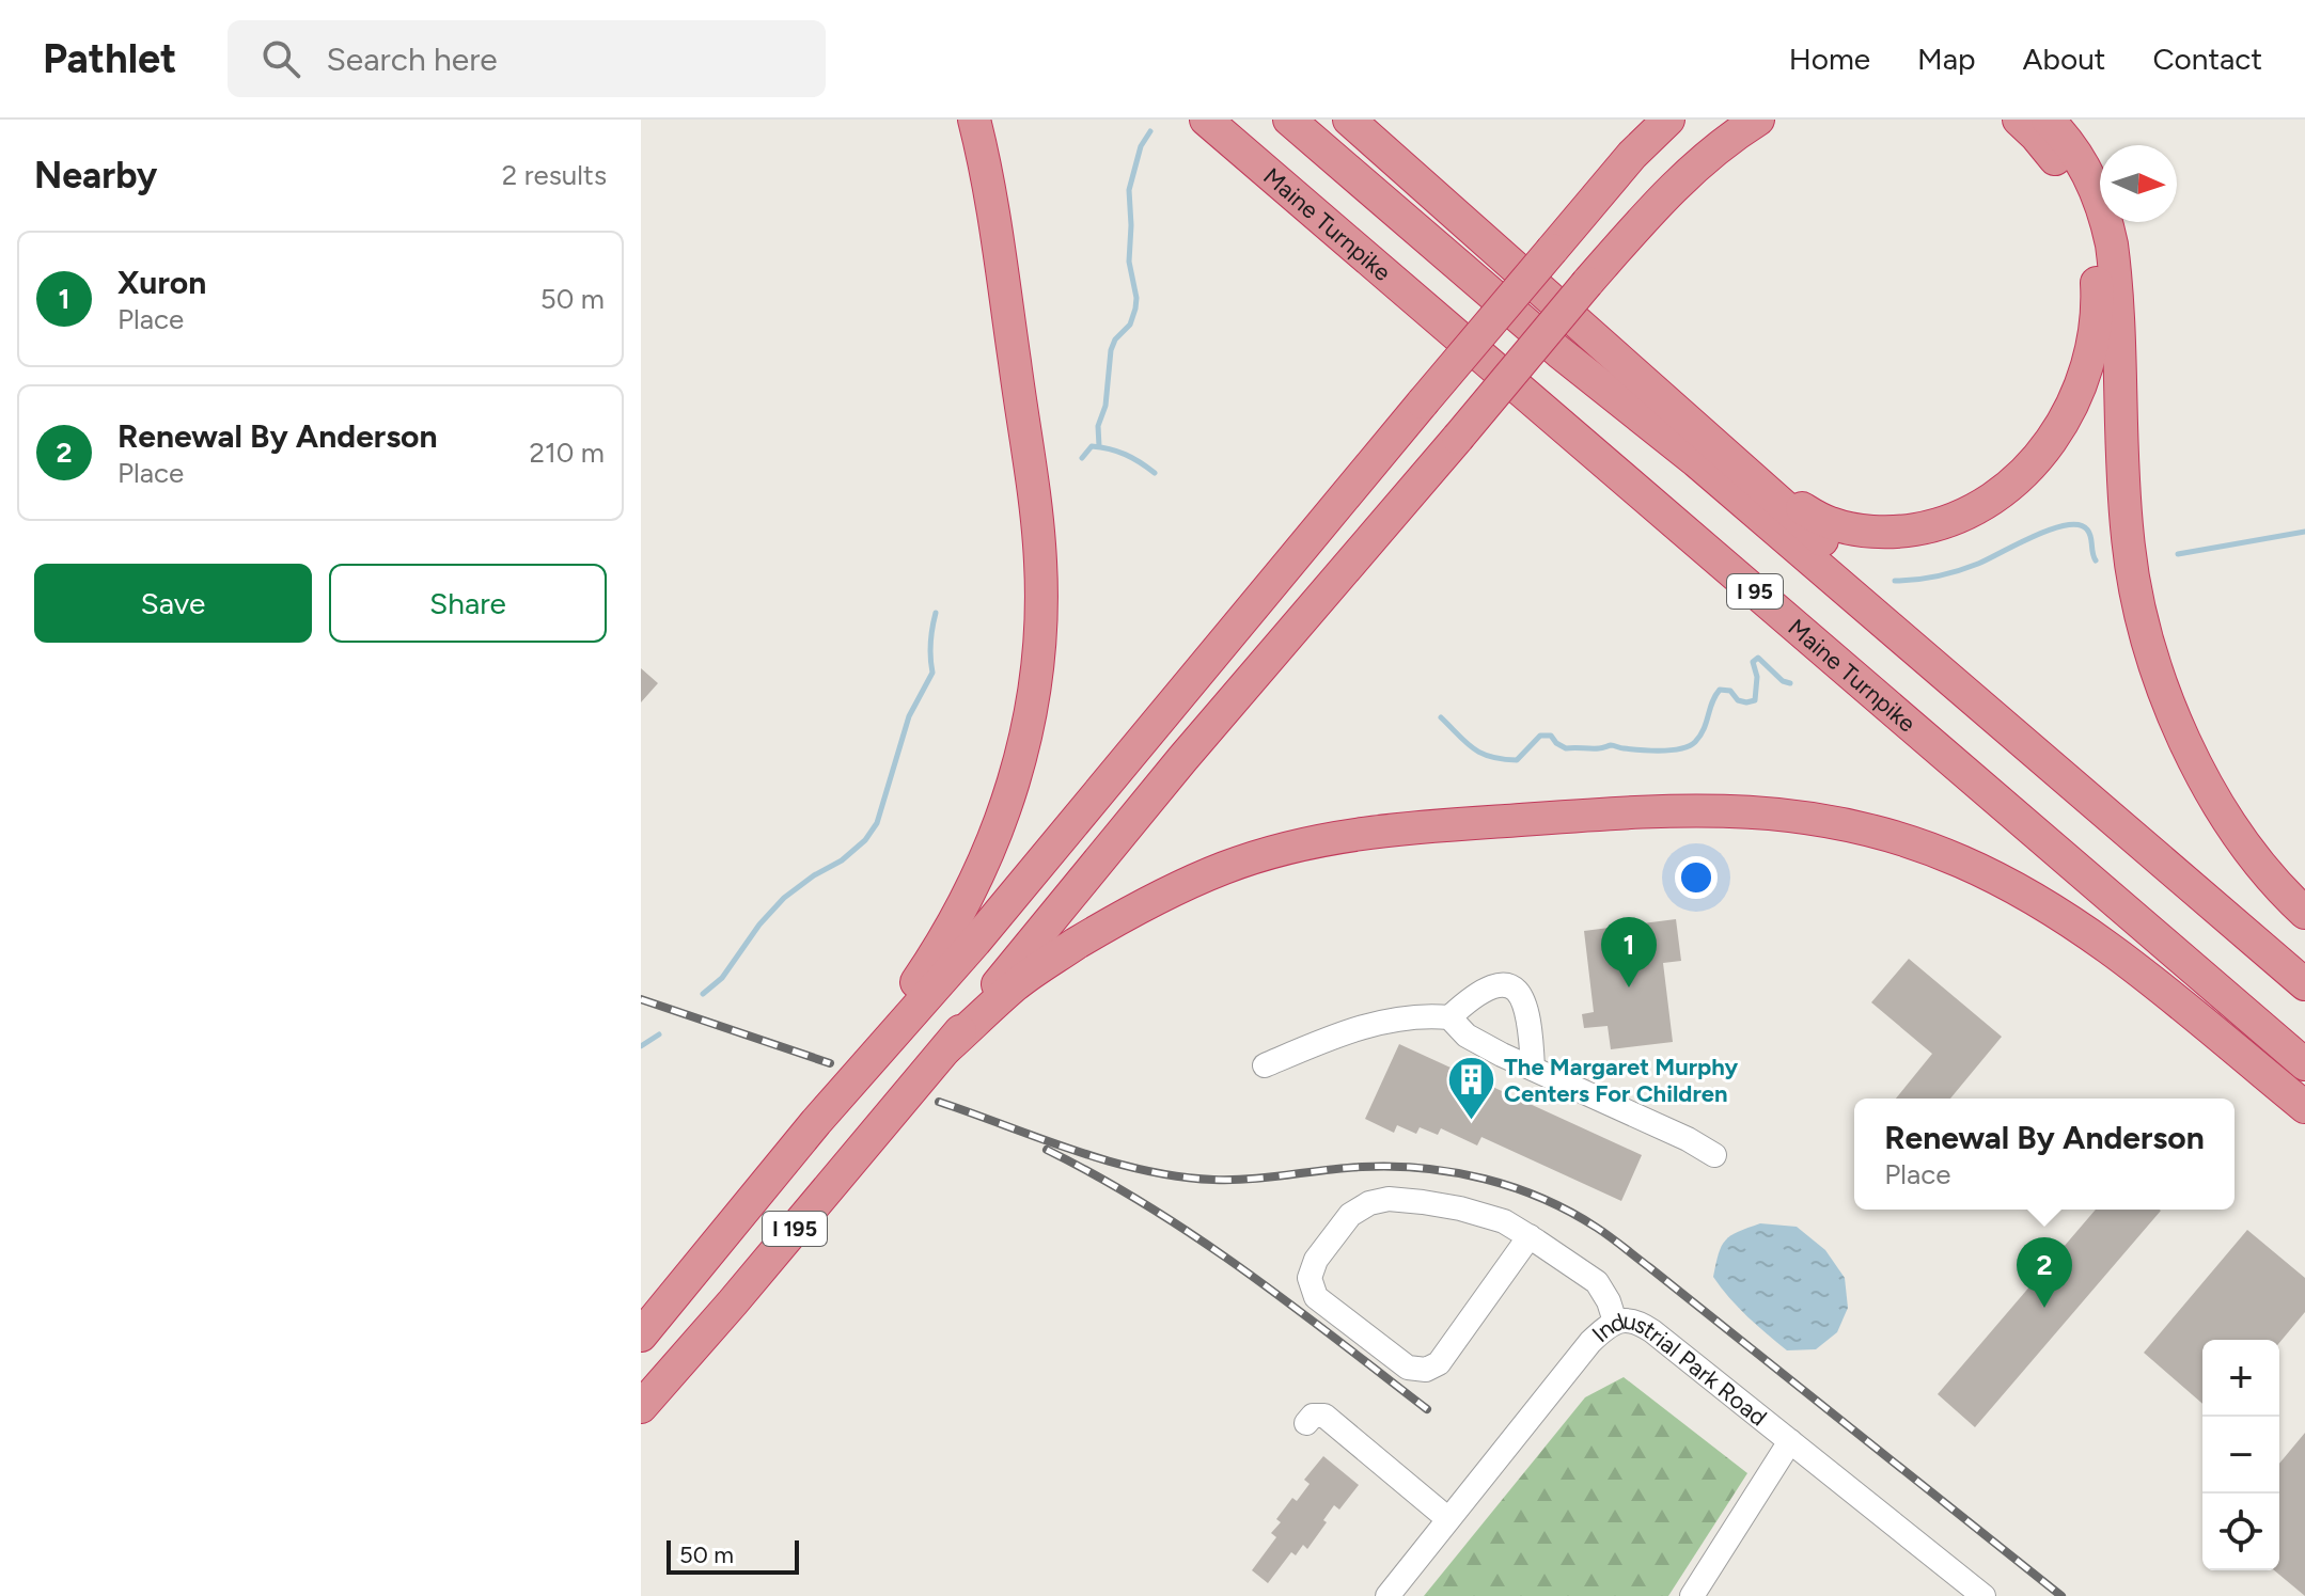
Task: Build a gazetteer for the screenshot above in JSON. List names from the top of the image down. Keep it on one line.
{"streets":{"highway":["Maine Turnpike","I 95","I 195"],"street":["Industrial Park Road"]},"places":{"building":["The Margaret Murphy Centers For Children"]},"scale_bar":"50 m","north":"right","page":{"header":"Pathlet","search":"Search here","nav":["Home","Map","About","Contact"],"heading":["Nearby","2 results"],"list":[{"mark":"1","name":"Xuron","note":"Place","value":"50 m"},{"mark":"2","name":"Renewal By Anderson","note":"Place","value":"210 m"}],"buttons":["Save","Share"],"pins":["1","2"],"popup":["Renewal By Anderson","Place"],"map_buttons":["+","−"],"scale":"50 m"}}
